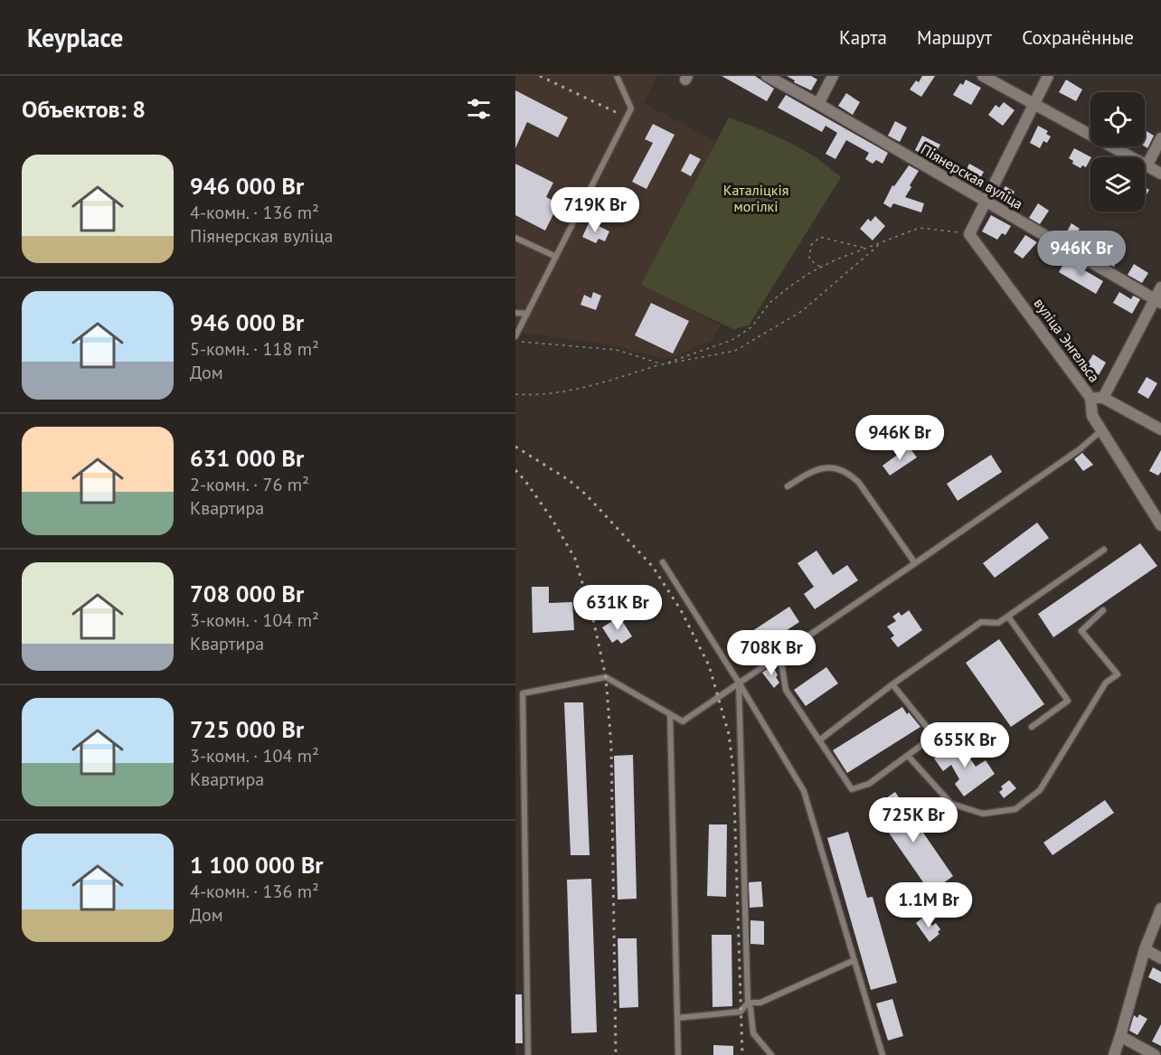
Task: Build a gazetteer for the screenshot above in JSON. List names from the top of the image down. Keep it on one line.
{"streets":{"street":["Піянерская вуліца","вуліца Энгельса"]},"parks":["Каталіцкія могілкі"],"page":{"header":"Keyplace","nav":["Карта","Маршрут","Сохранённые"],"heading":"Объектов: 8","list":[{"name":"946 000 Br","note":"4-комн. · 136 m² · Піянерская вуліца"},{"name":"946 000 Br","note":"5-комн. · 118 m² · Дом"},{"name":"631 000 Br","note":"2-комн. · 76 m² · Квартира"},{"name":"708 000 Br","note":"3-комн. · 104 m² · Квартира"},{"name":"725 000 Br","note":"3-комн. · 104 m² · Квартира"},{"name":"1 100 000 Br","note":"4-комн. · 136 m² · Дом"}],"price":["719K Br","946K Br","946K Br","631K Br","708K Br","655K Br","725K Br","1.1M Br"]}}
